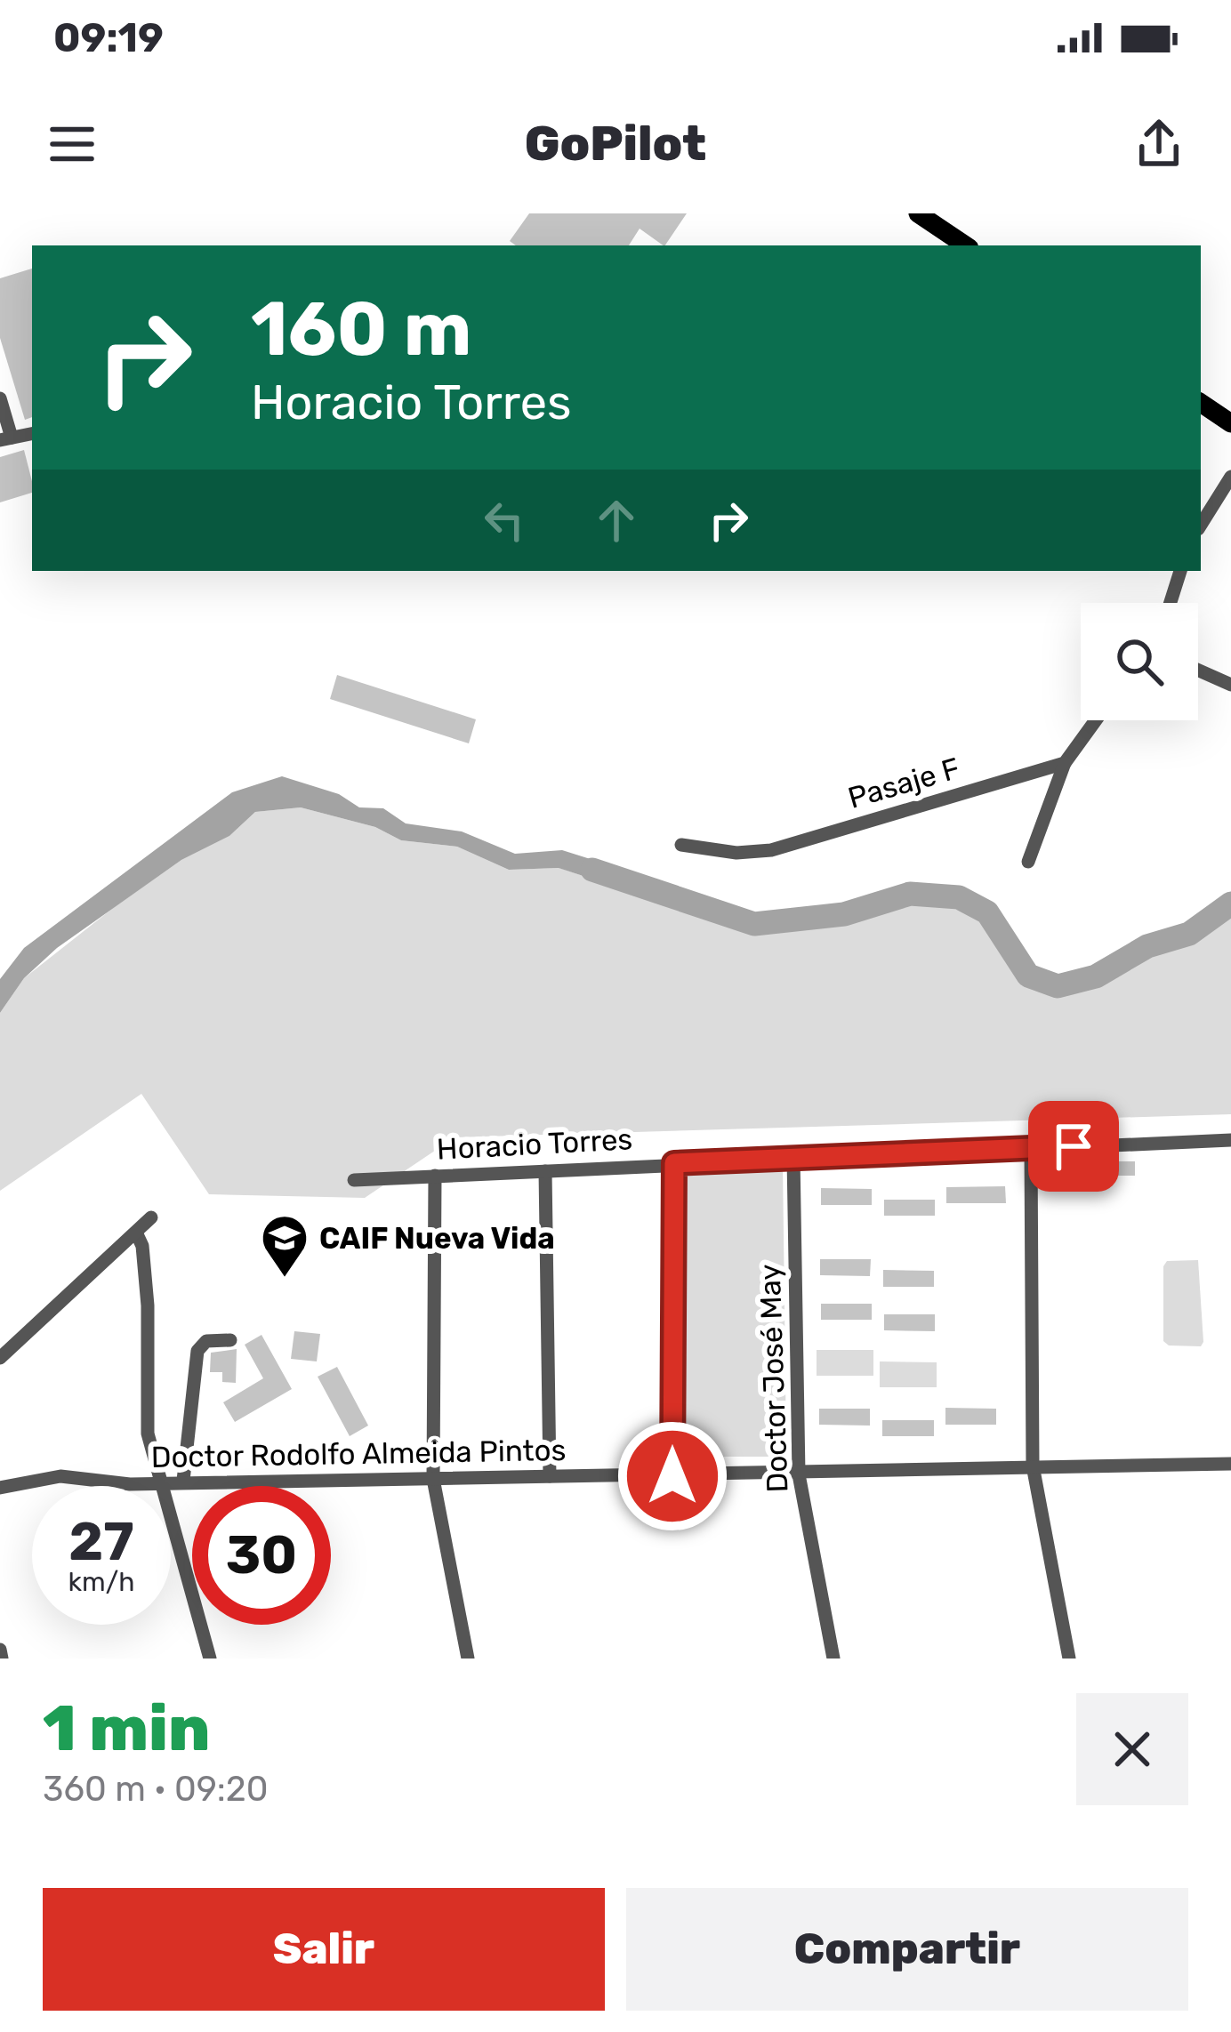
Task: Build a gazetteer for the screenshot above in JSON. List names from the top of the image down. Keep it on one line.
{"streets":{"street":["Pasaje F","Horacio Torres","Doctor José May","Doctor Rodolfo Almeida Pintos"]},"crossings":[["Horacio Torres","Doctor José May"],["Doctor José May","Doctor Rodolfo Almeida Pintos"]],"places":{"school or university":["CAIF Nueva Vida"]},"page":{"status":"09:19","header":"GoPilot","turn":["160 m","Horacio Torres"],"speed":"27 km/h","limit":"30","heading":["1 min","360 m · 09:20"],"buttons":["Salir","Compartir"]}}
